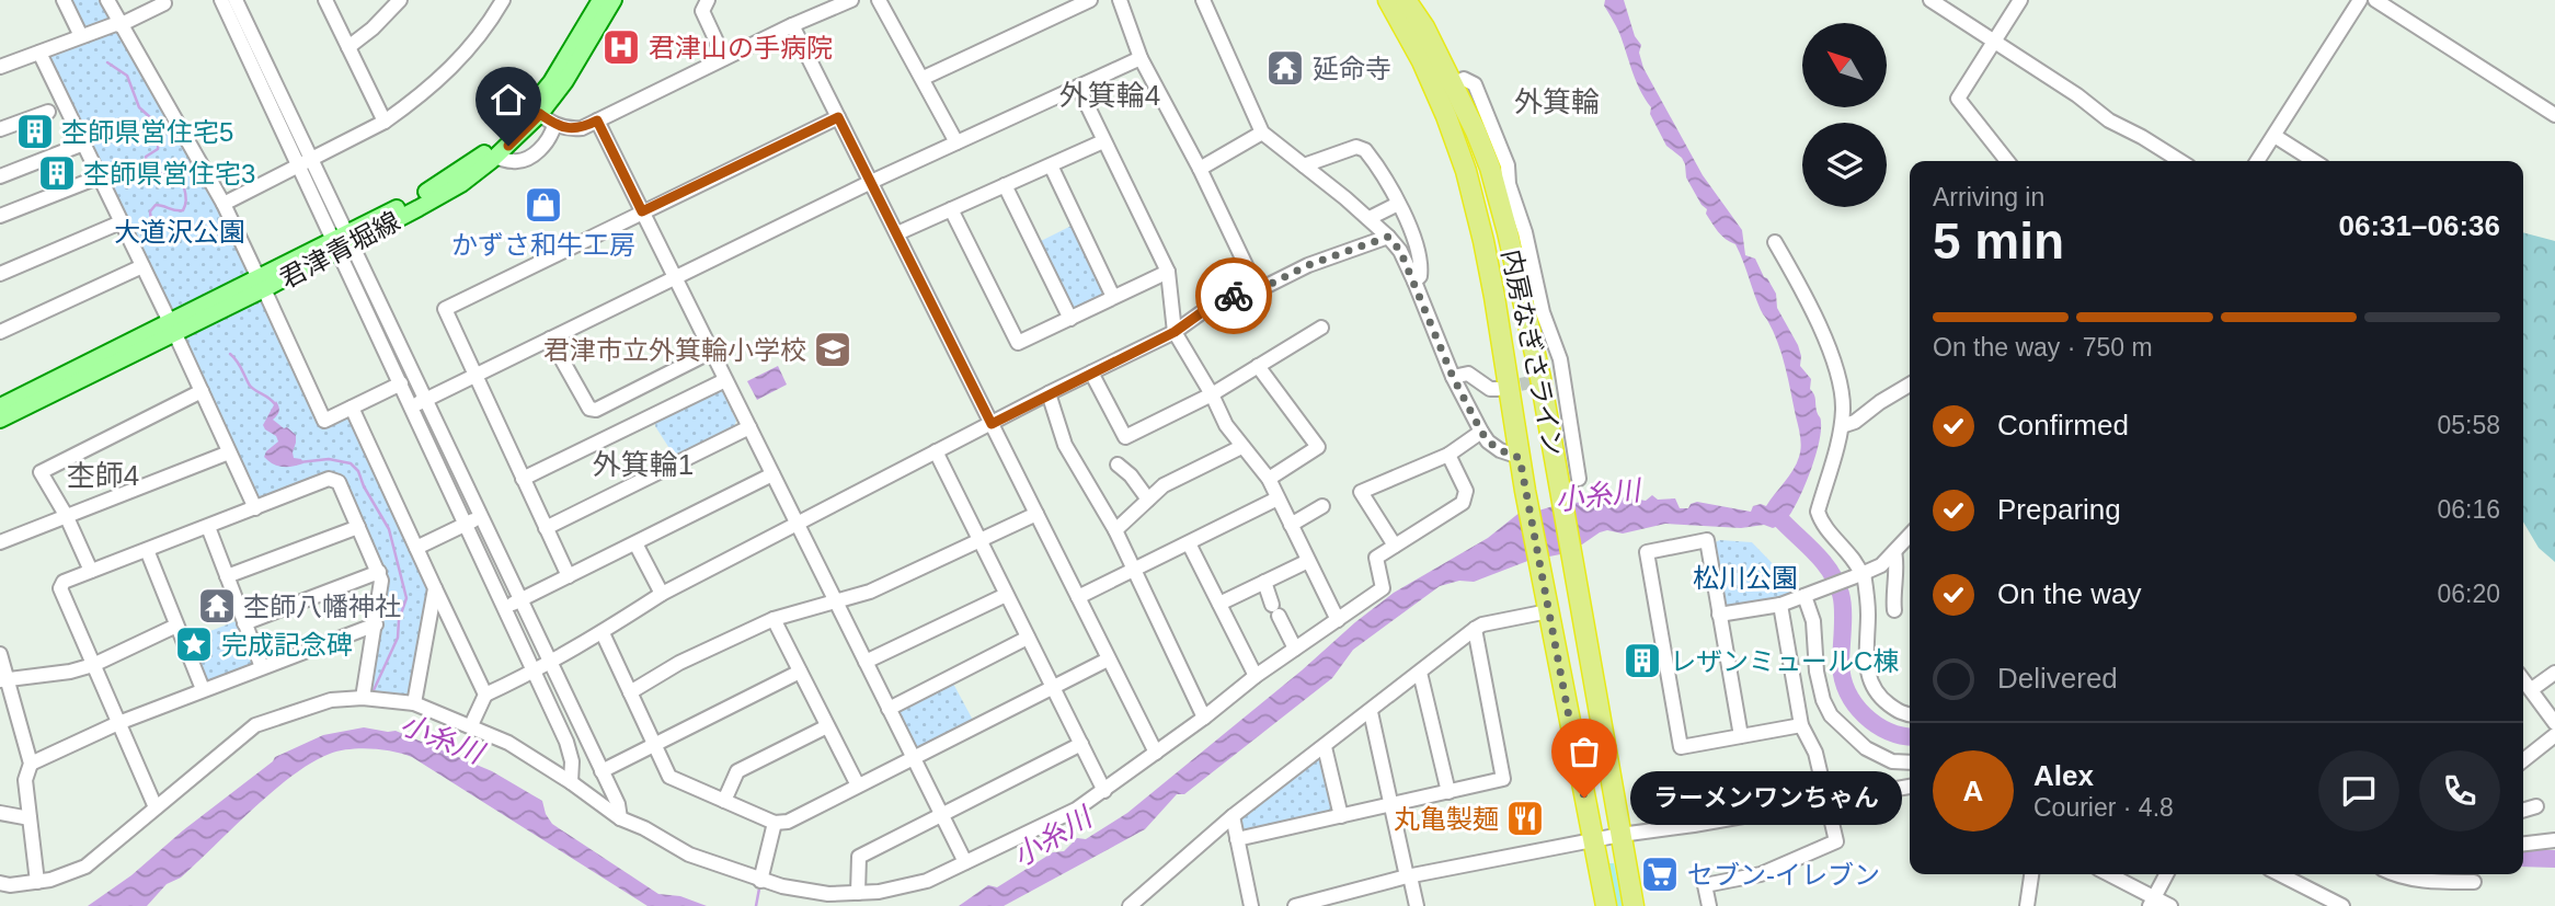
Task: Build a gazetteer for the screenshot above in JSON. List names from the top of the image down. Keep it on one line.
{"streets":{"highway":["内房なぎさライン"],"main road":["君津青堀線"]},"districts":["外箕輪4","外箕輪","外箕輪1","杢師4"],"water":["小糸川"],"parks":["大道沢公園","松川公園"],"places":{"hospital":["君津山の手病院"],"temple":["延命寺","杢師八幡神社"],"building":["杢師県営住宅5","杢師県営住宅3","レザンミュールC棟"],"shop":["かずさ和牛工房"],"school or university":["君津市立外箕輪小学校"],"place":["完成記念碑"],"other":["ラーメンワンちゃん"],"restaurant":["丸亀製麺"],"supermarket":["セブン-イレブン"]},"north":"top left","page":{"heading":["5 min","Arriving in","06:31–06:36"],"panel":["Alex","Courier · 4.8"],"bar":"On the way · 750 m","list":[["Confirmed","05:58"],["Preparing","06:16"],["On the way","06:20"],"Delivered"],"round":"A","bubble":"ラーメンワンちゃん"}}
